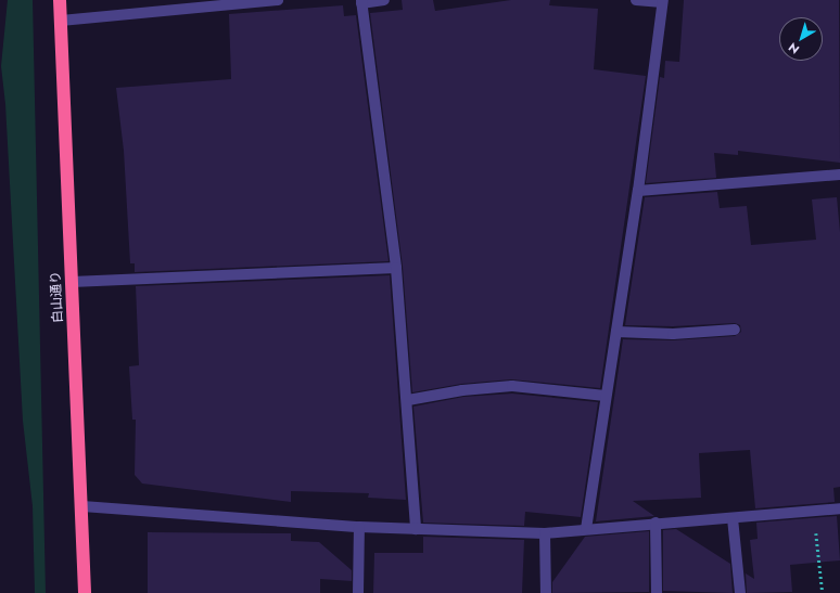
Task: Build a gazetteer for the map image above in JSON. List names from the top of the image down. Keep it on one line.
{"streets":{"highway":["白山通り"]},"north":"bottom left"}
